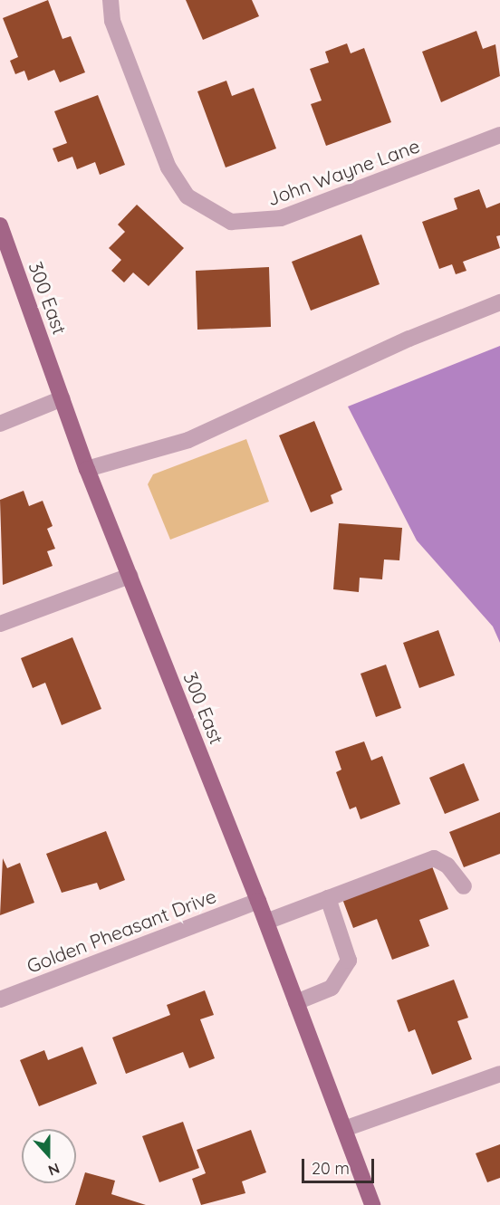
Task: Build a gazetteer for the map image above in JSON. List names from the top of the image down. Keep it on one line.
{"streets":{"main road":["300 East"],"street":["John Wayne Lane","Golden Pheasant Drive"]},"crossings":[["300 East","Golden Pheasant Drive"]],"scale_bar":"20 m","north":"bottom"}
